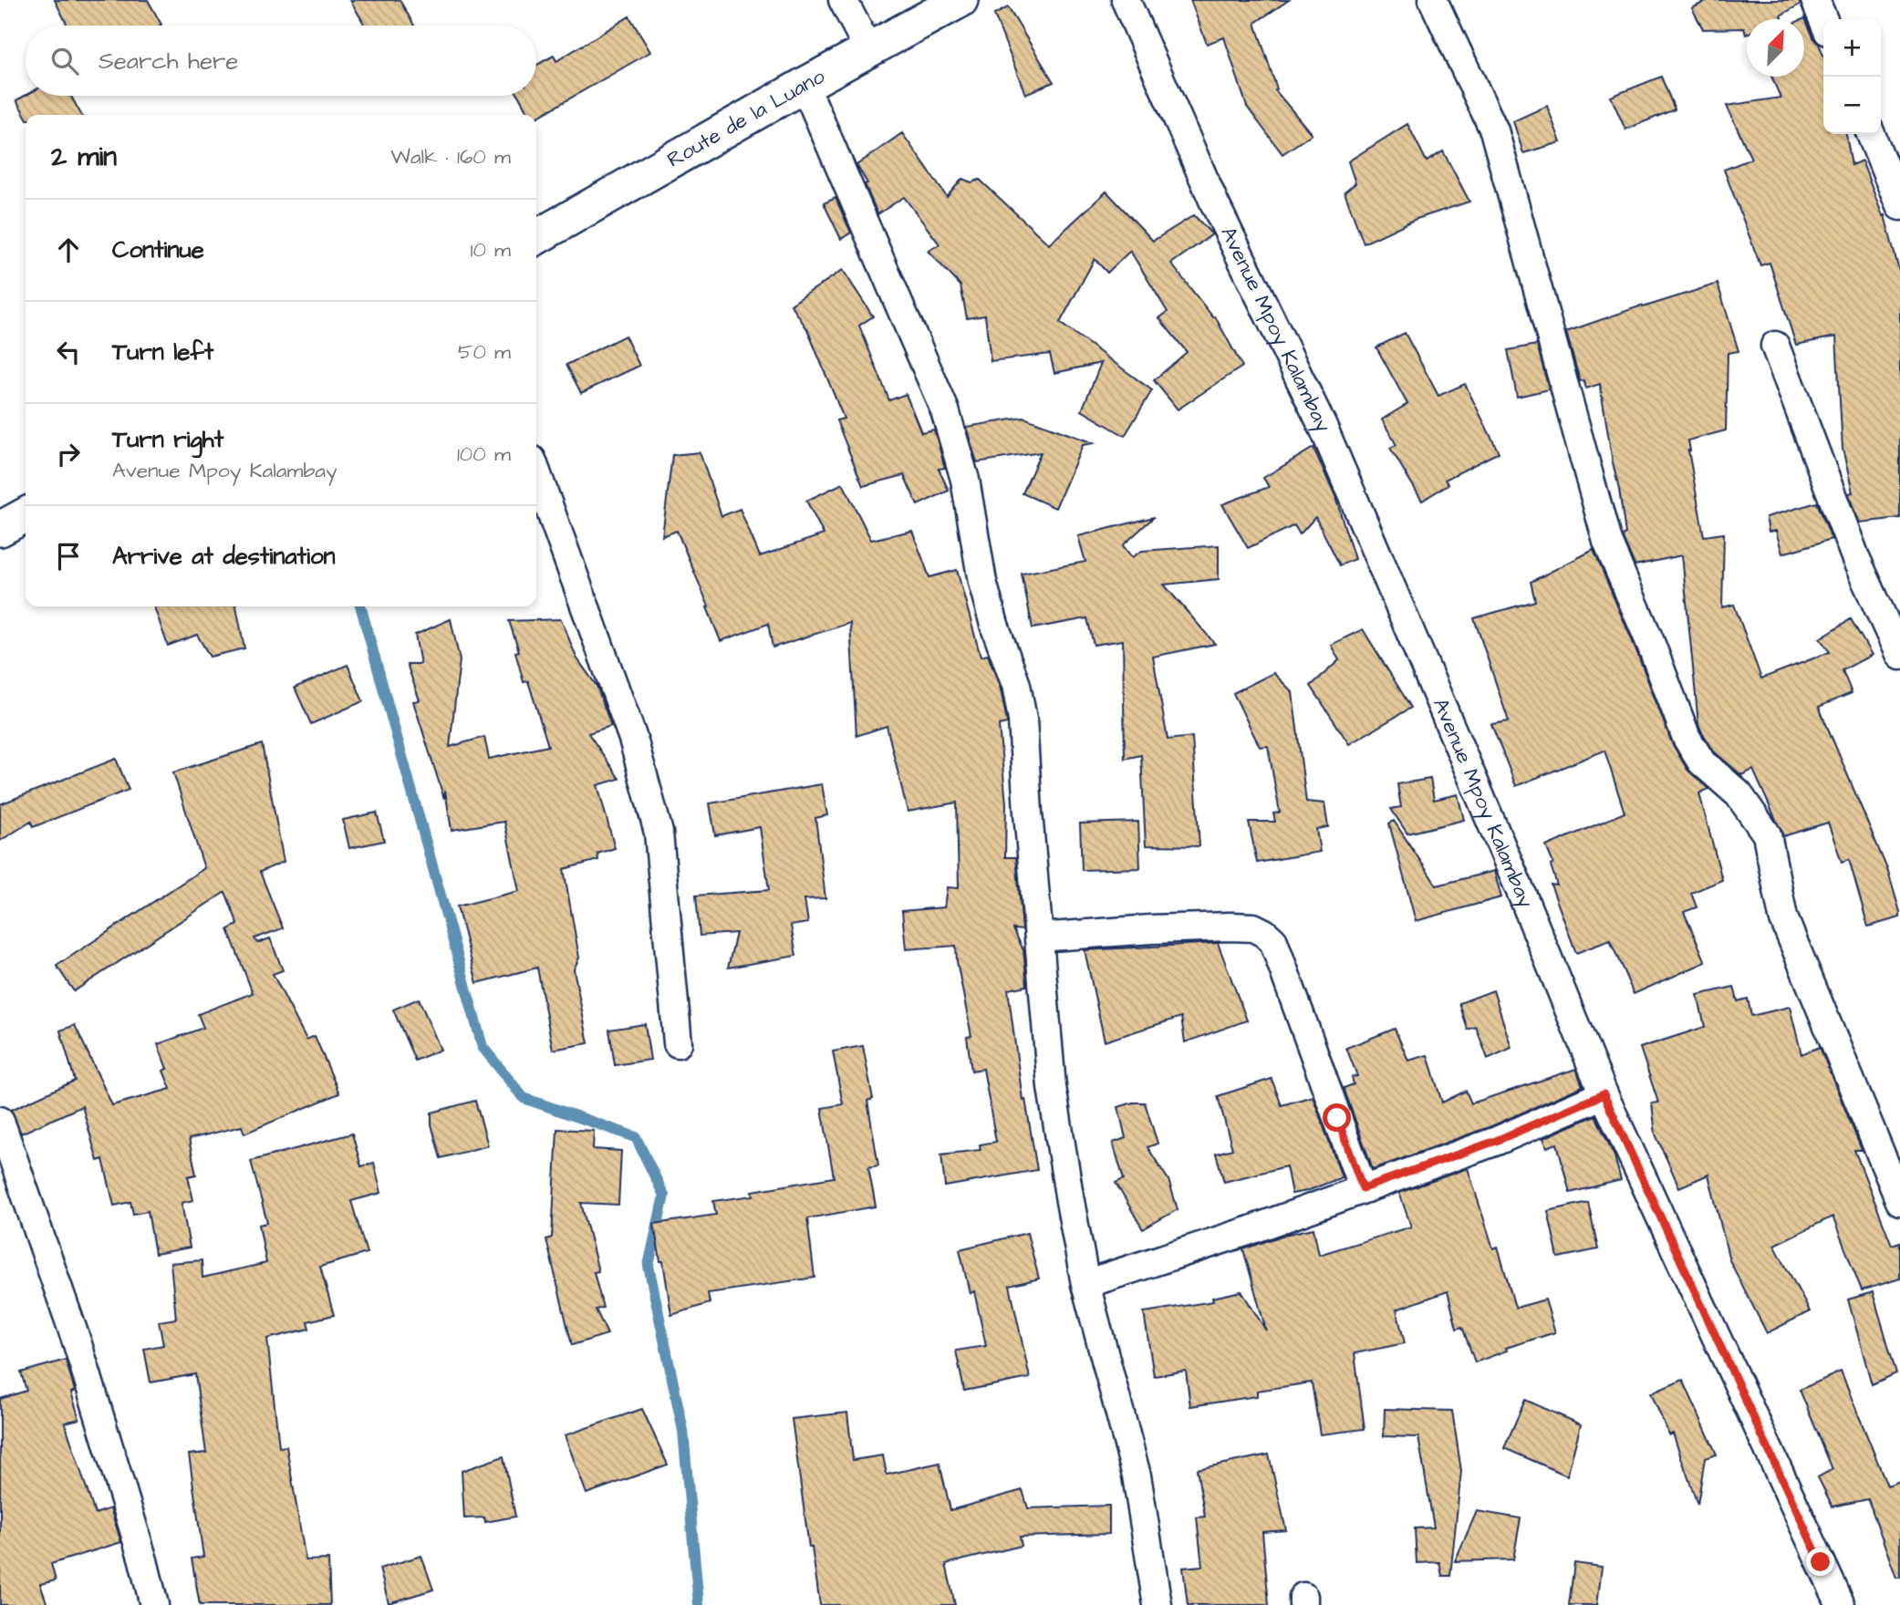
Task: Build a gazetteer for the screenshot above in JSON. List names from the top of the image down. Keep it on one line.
{"streets":{"street":["Route de la Luano","Avenue Mpoy Kalambay"]},"north":"top right","page":{"map_buttons":["+","−"],"search":"Search here","heading":["2 min","Walk · 160 m"],"list":[["Continue","10 m"],["Turn left","50 m"],["Turn right","Avenue Mpoy Kalambay","100 m"],"Arrive at destination"]}}
